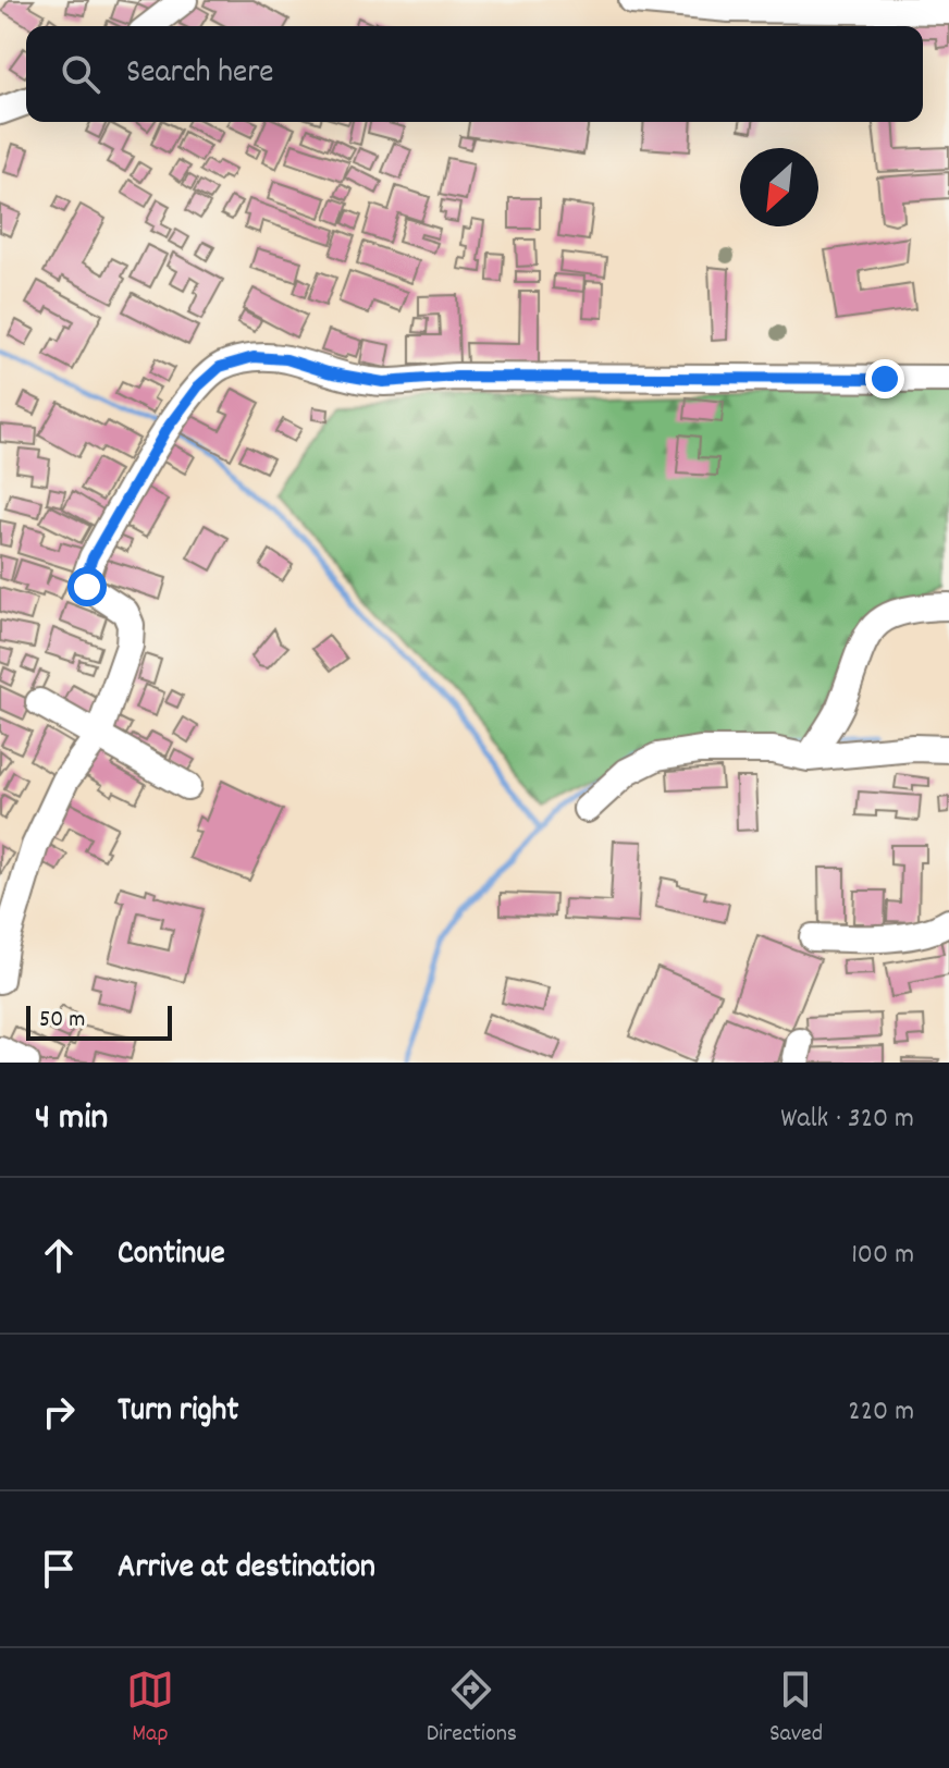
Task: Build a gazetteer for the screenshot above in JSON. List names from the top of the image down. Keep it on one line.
{"scale_bar":"50 m","north":"bottom left","page":{"search":"Search here","scale":"50 m","heading":["4 min","Walk · 320 m"],"list":[["Continue","100 m"],["Turn right","220 m"],"Arrive at destination"],"nav":["Map","Directions","Saved"]}}
